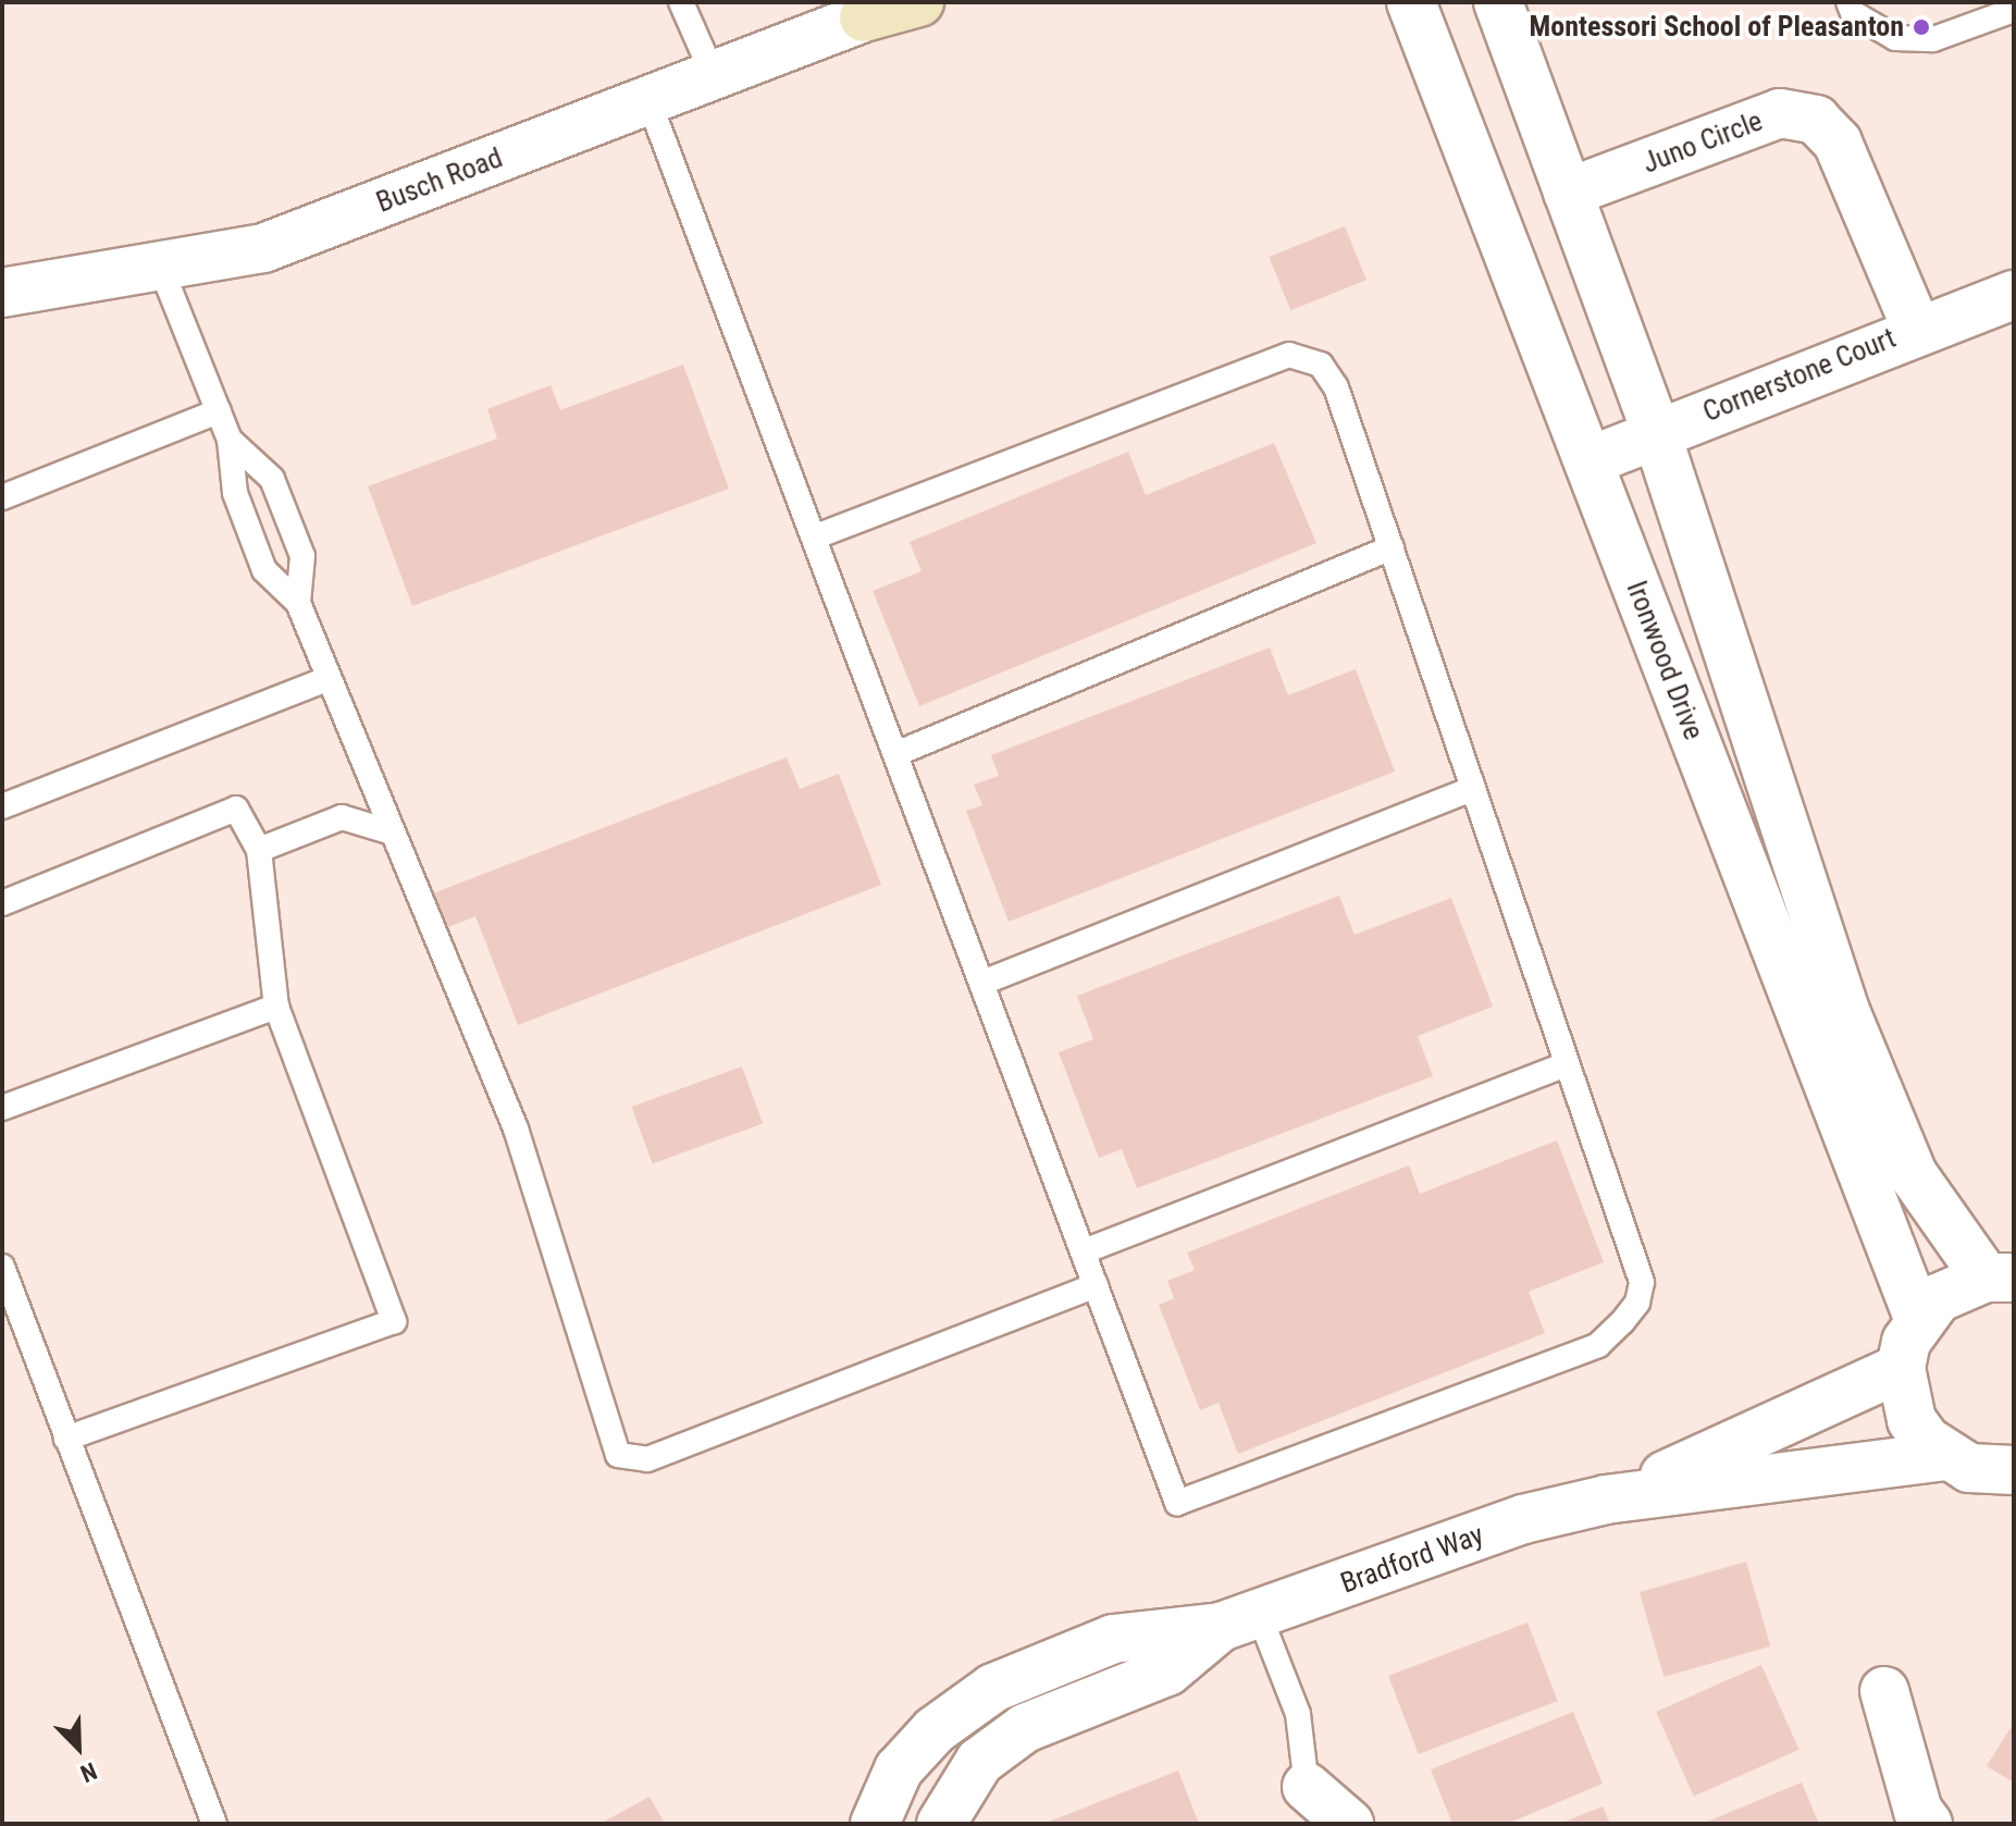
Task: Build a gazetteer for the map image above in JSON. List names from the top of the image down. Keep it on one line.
{"streets":{"street":["Juno Circle","Busch Road","Cornerstone Court","Ironwood Drive","Bradford Way"]},"crossings":[["Juno Circle","Cornerstone Court"],["Juno Circle","Ironwood Drive"],["Cornerstone Court","Ironwood Drive"]],"places":["Montessori School of Pleasanton"],"north":"bottom right"}
